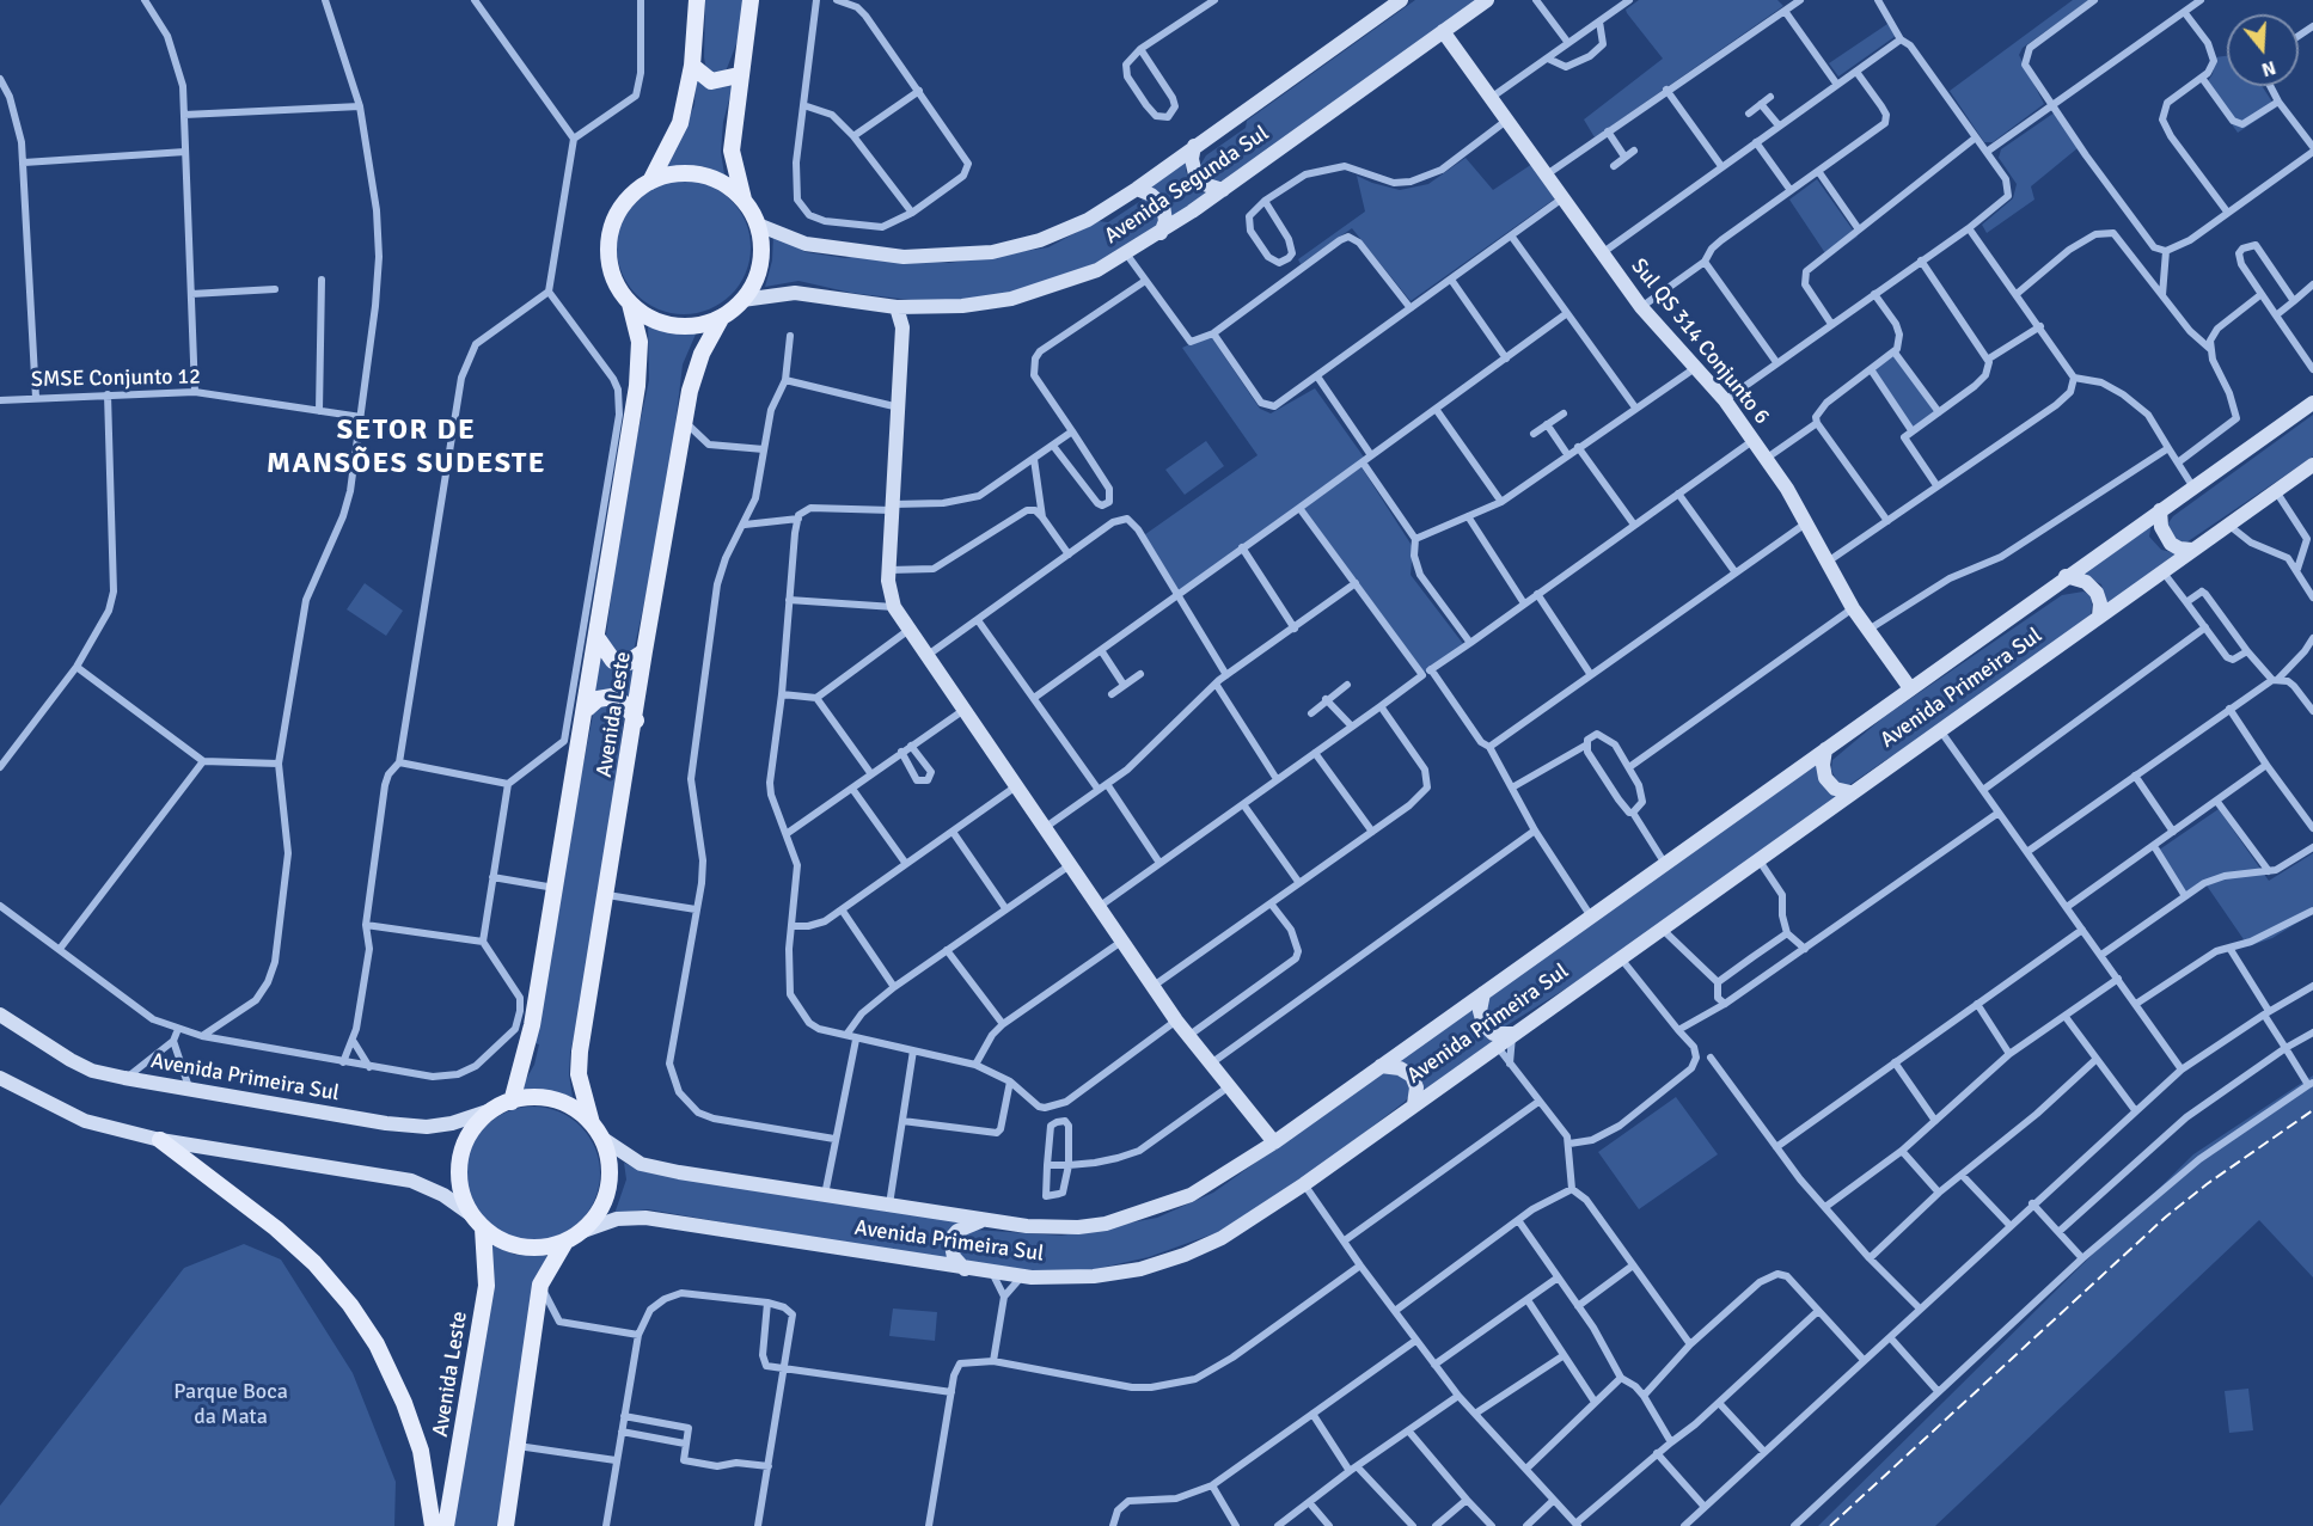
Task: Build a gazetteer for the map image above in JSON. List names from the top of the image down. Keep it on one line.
{"streets":{"main road":["Avenida Segunda Sul","Sul QS 314 Conjunto 6","Avenida Primeira Sul","Avenida Leste"],"street":["SMSE Conjunto 12"]},"crossings":[["Avenida Segunda Sul","Sul QS 314 Conjunto 6"],["Avenida Segunda Sul","Avenida Leste"],["Sul QS 314 Conjunto 6","Avenida Primeira Sul"],["Avenida Primeira Sul","Avenida Leste"]],"districts":["SETOR DE MANSÕES SUDESTE"],"parks":["Parque Boca da Mata"],"north":"bottom"}
